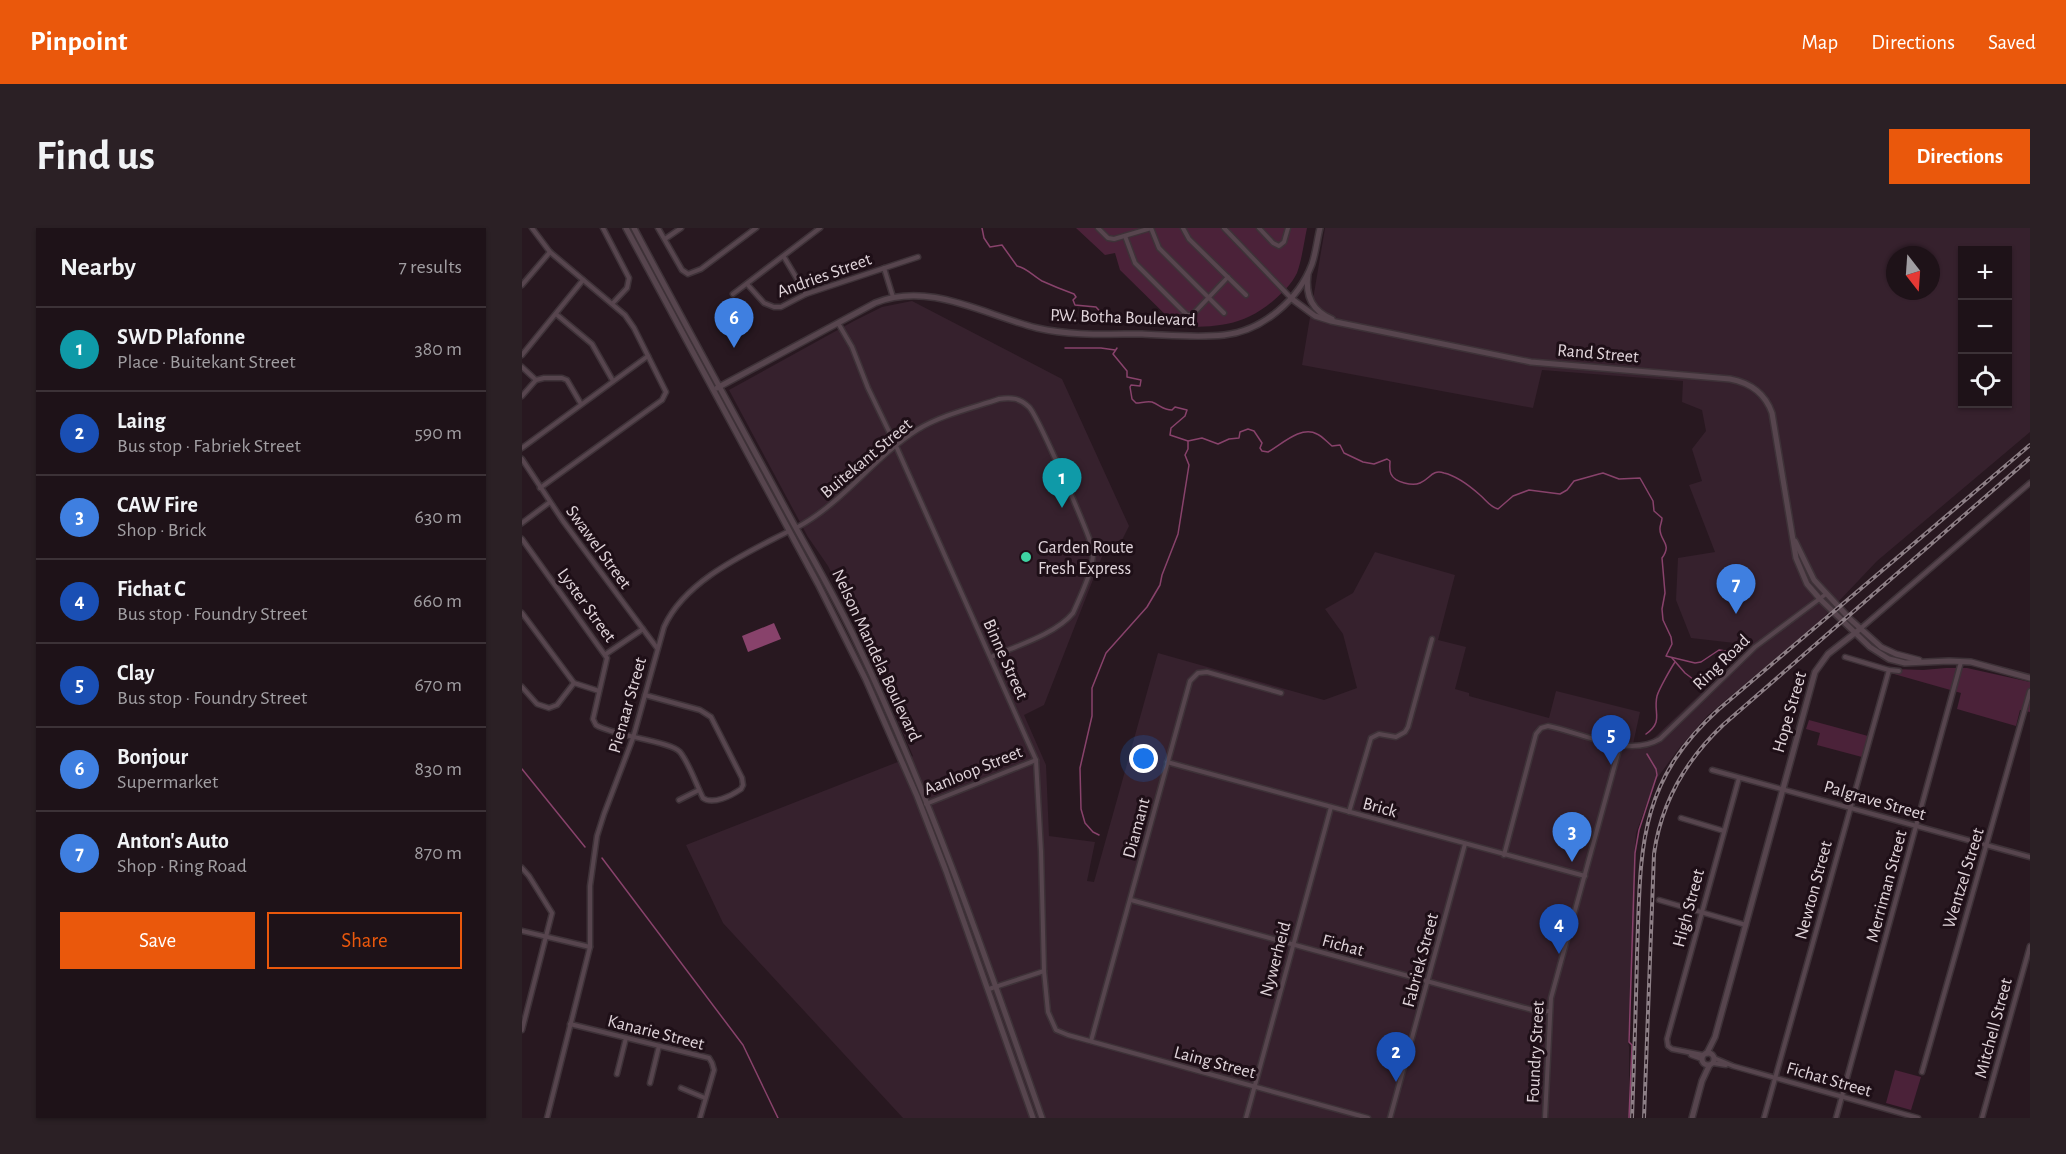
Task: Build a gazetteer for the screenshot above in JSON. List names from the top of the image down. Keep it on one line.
{"streets":{"street":["Andries Street","P.W. Botha Boulevard","Rand Street","Buitekant Street","Swawel Street","Lyster Street","Nelson Mandela Boulevard","Binne Street","Ring Road","Pienaar Street","Hope Street","Aanloop Street","Palgrave Street","Brick","Diamant","Wentzel Street","Merriman Street","Newton Street","High Street","Fichat","Nywerheid","Fabriek Street","Mitchell Street","Kanarie Street","Foundry Street","Laing Street","Fichat Street"]},"crossings":[["Andries Street","P.W. Botha Boulevard"],["P.W. Botha Boulevard","Rand Street"],["P.W. Botha Boulevard","Nelson Mandela Boulevard"],["P.W. Botha Boulevard","Binne Street"],["Rand Street","Ring Road"],["Rand Street","Hope Street"],["Buitekant Street","Nelson Mandela Boulevard"],["Buitekant Street","Binne Street"],["Swawel Street","Pienaar Street"],["Lyster Street","Pienaar Street"],["Nelson Mandela Boulevard","Pienaar Street"],["Nelson Mandela Boulevard","Aanloop Street"],["Binne Street","Aanloop Street"],["Binne Street","Laing Street"],["Ring Road","Foundry Street"],["Pienaar Street","Kanarie Street"],["Hope Street","Palgrave Street"],["Hope Street","Fichat Street"],["Palgrave Street","Wentzel Street"],["Palgrave Street","Merriman Street"],["Palgrave Street","Newton Street"],["Palgrave Street","High Street"],["Brick","Diamant"],["Brick","Nywerheid"],["Brick","Fabriek Street"],["Brick","Foundry Street"],["Diamant","Fichat"],["Diamant","Laing Street"],["Merriman Street","Fichat Street"],["Newton Street","Fichat Street"],["High Street","Fichat Street"],["Fichat","Nywerheid"],["Fichat","Fabriek Street"],["Fichat","Foundry Street"],["Nywerheid","Laing Street"]],"places":["Garden Route Fresh Express"],"north":"bottom","page":{"header":"Pinpoint","nav":["Map","Directions","Saved"],"buttons":["Directions",["Save","Share"]],"title":"Find us","heading":["Nearby","7 results"],"map_buttons":["+","−"],"pins":["6","1","7","5","3","4","2"],"list":[{"mark":"1","name":"SWD Plafonne","note":"Place · Buitekant Street","value":"380 m"},{"mark":"2","name":"Laing","note":"Bus stop · Fabriek Street","value":"590 m"},{"mark":"3","name":"CAW Fire","note":"Shop · Brick","value":"630 m"},{"mark":"4","name":"Fichat C","note":"Bus stop · Foundry Street","value":"660 m"},{"mark":"5","name":"Clay","note":"Bus stop · Foundry Street","value":"670 m"},{"mark":"6","name":"Bonjour","note":"Supermarket","value":"830 m"},{"mark":"7","name":"Anton's Auto","note":"Shop · Ring Road","value":"870 m"}]}}
